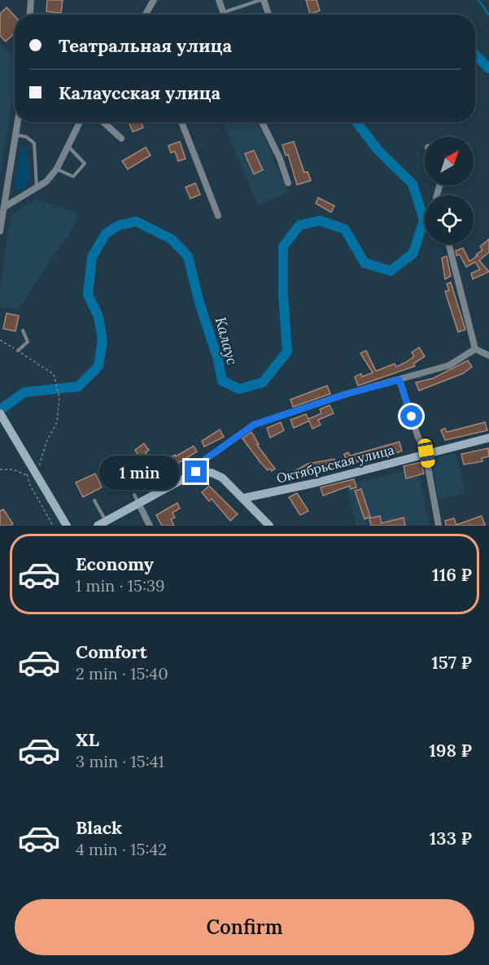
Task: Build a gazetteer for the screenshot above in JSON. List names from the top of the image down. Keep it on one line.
{"streets":{"main road":["Октябрьская улица"]},"water":["Калаус"],"north":"top right","page":{"banner":["Театральная улица","Калаусская улица"],"bubble":"1 min","list":[{"name":"Economy","note":"1 min · 15:39","value":"116 ₽"},{"name":"Comfort","note":"2 min · 15:40","value":"157 ₽"},{"name":"XL","note":"3 min · 15:41","value":"198 ₽"},{"name":"Black","note":"4 min · 15:42","value":"133 ₽"}],"buttons":"Confirm"}}
